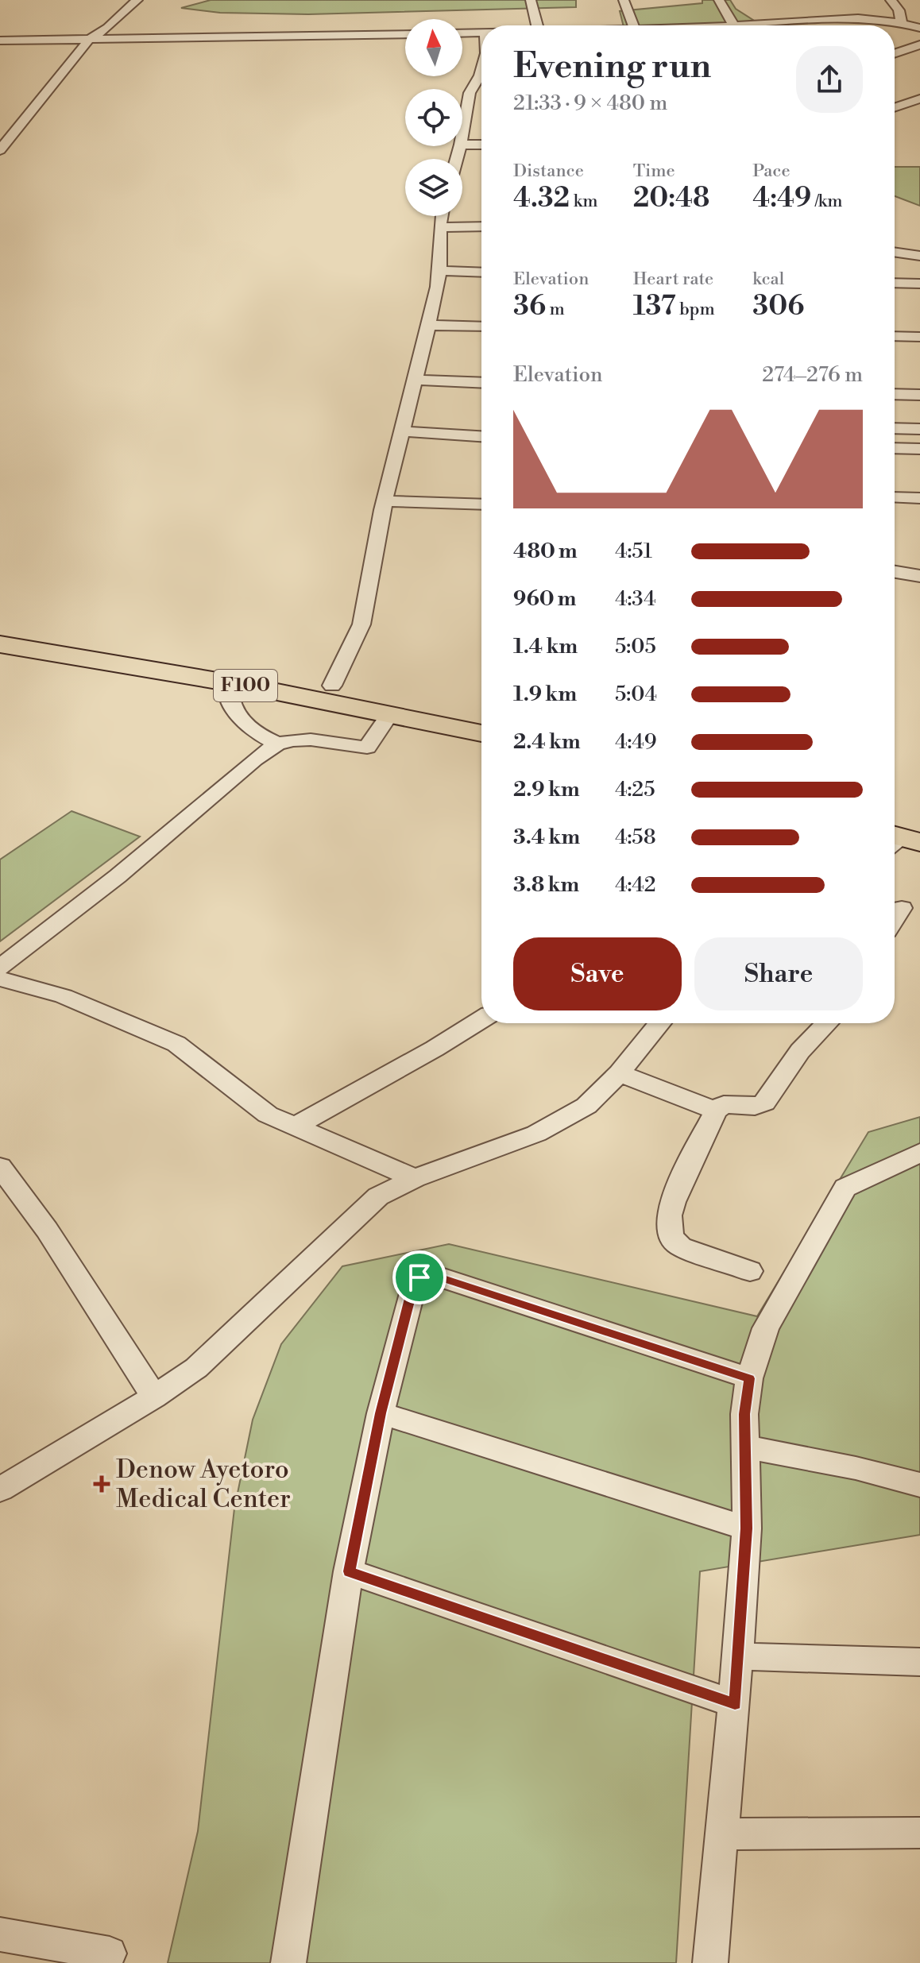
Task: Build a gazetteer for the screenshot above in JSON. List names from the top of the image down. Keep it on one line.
{"streets":{"highway":["F100"]},"places":{"health":["Denow Ayetoro Medical Center"]},"north":"top","page":{"heading":["Evening run","21:33 · 9 × 480 m"],"stats":[["Distance","4.32 km"],["Time","20:48"],["Pace","4:49 /km"],["Elevation","36 m"],["Heart rate","137 bpm"],["kcal","306"]],"chart":["Elevation","274–276 m"],"list":[{"name":"480 m","note":"4:51"},{"name":"960 m","note":"4:34"},{"name":"1.4 km","note":"5:05"},{"name":"1.9 km","note":"5:04"},{"name":"2.4 km","note":"4:49"},{"name":"2.9 km","note":"4:25"},{"name":"3.4 km","note":"4:58"},{"name":"3.8 km","note":"4:42"}],"buttons":["Save","Share"]}}
